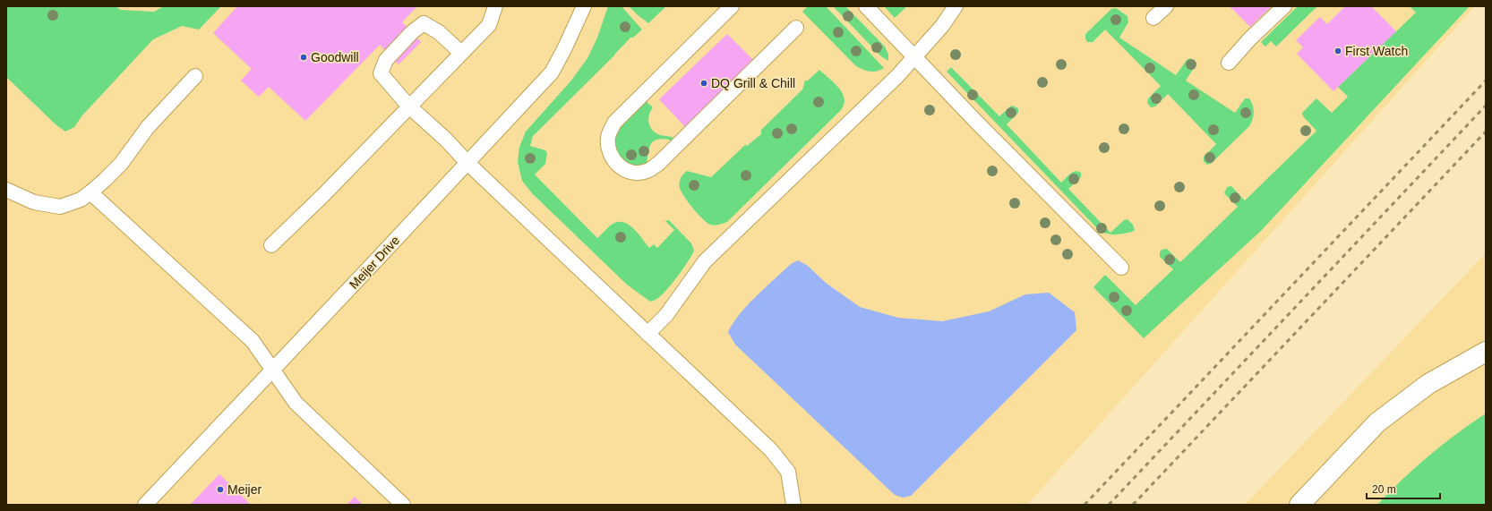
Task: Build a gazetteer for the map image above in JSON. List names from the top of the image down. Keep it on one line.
{"streets":{"lane":["Meijer Drive"]},"places":["First Watch","Goodwill","DQ Grill & Chill","Meijer"],"scale_bar":"20 m"}
